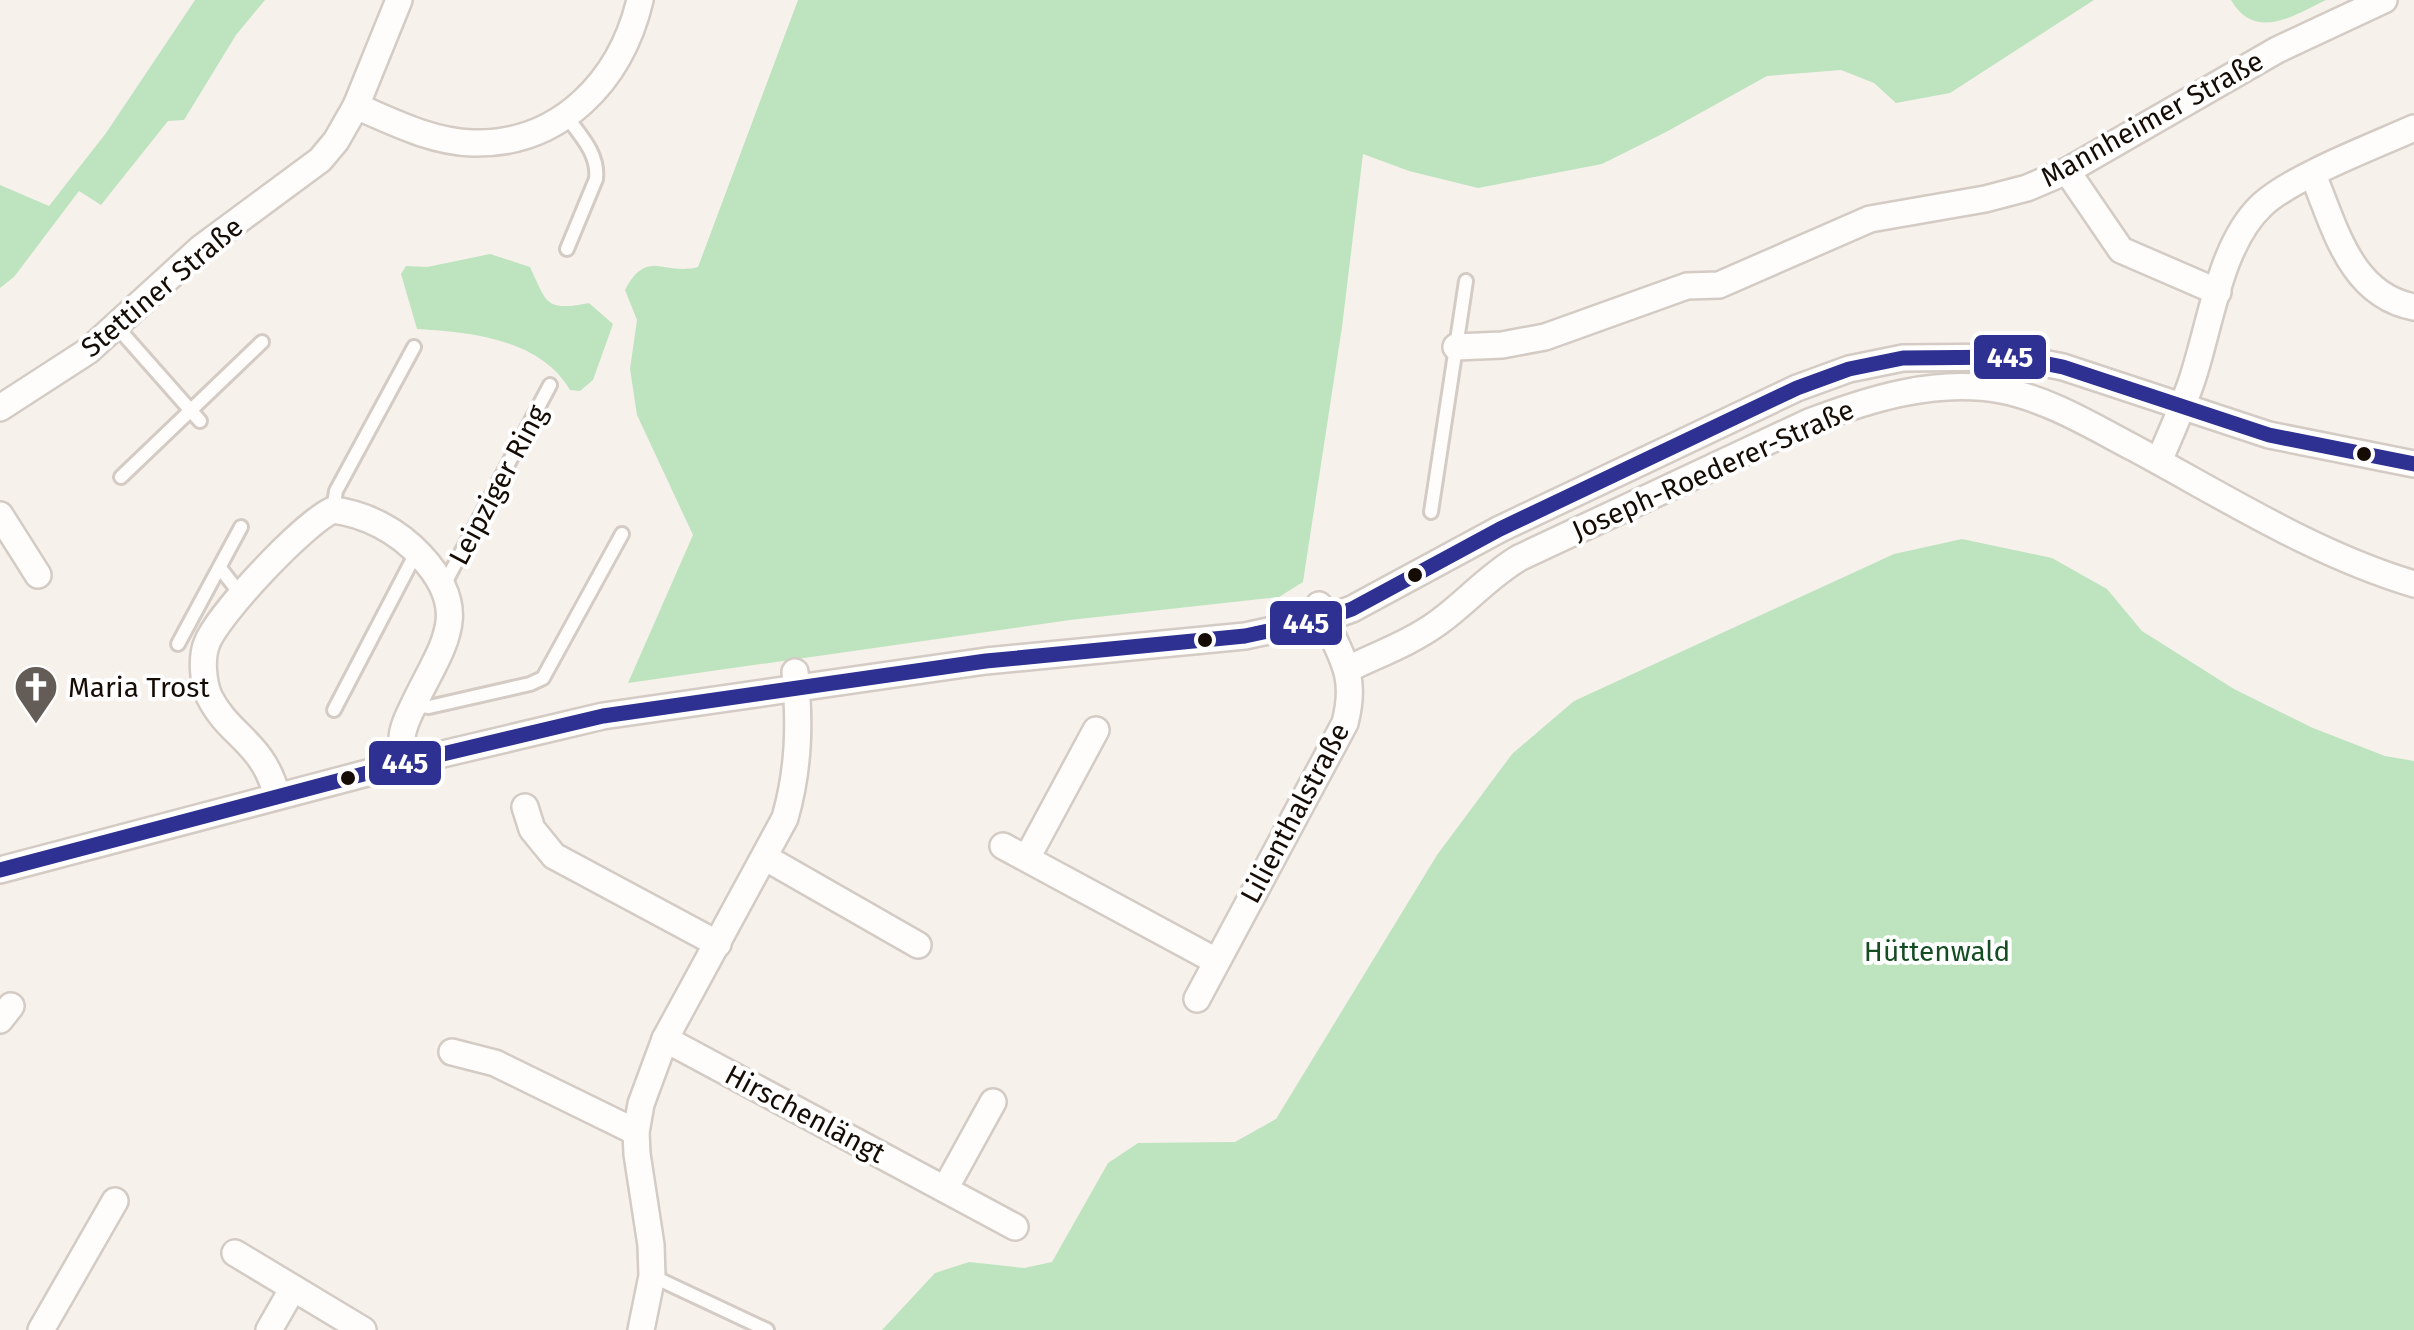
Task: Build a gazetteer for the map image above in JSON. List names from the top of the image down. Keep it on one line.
{"streets":{"street":["Mannheimer Straße","Stettiner Straße","Joseph-Roederer-Straße","Leipziger Ring","Lilienthalstraße","Hirschenlängt"]},"crossings":[["Joseph-Roederer-Straße","Lilienthalstraße"]],"parks":["Hüttenwald"],"places":{"church":["Maria Trost"]},"lines":["transit line 445"]}
